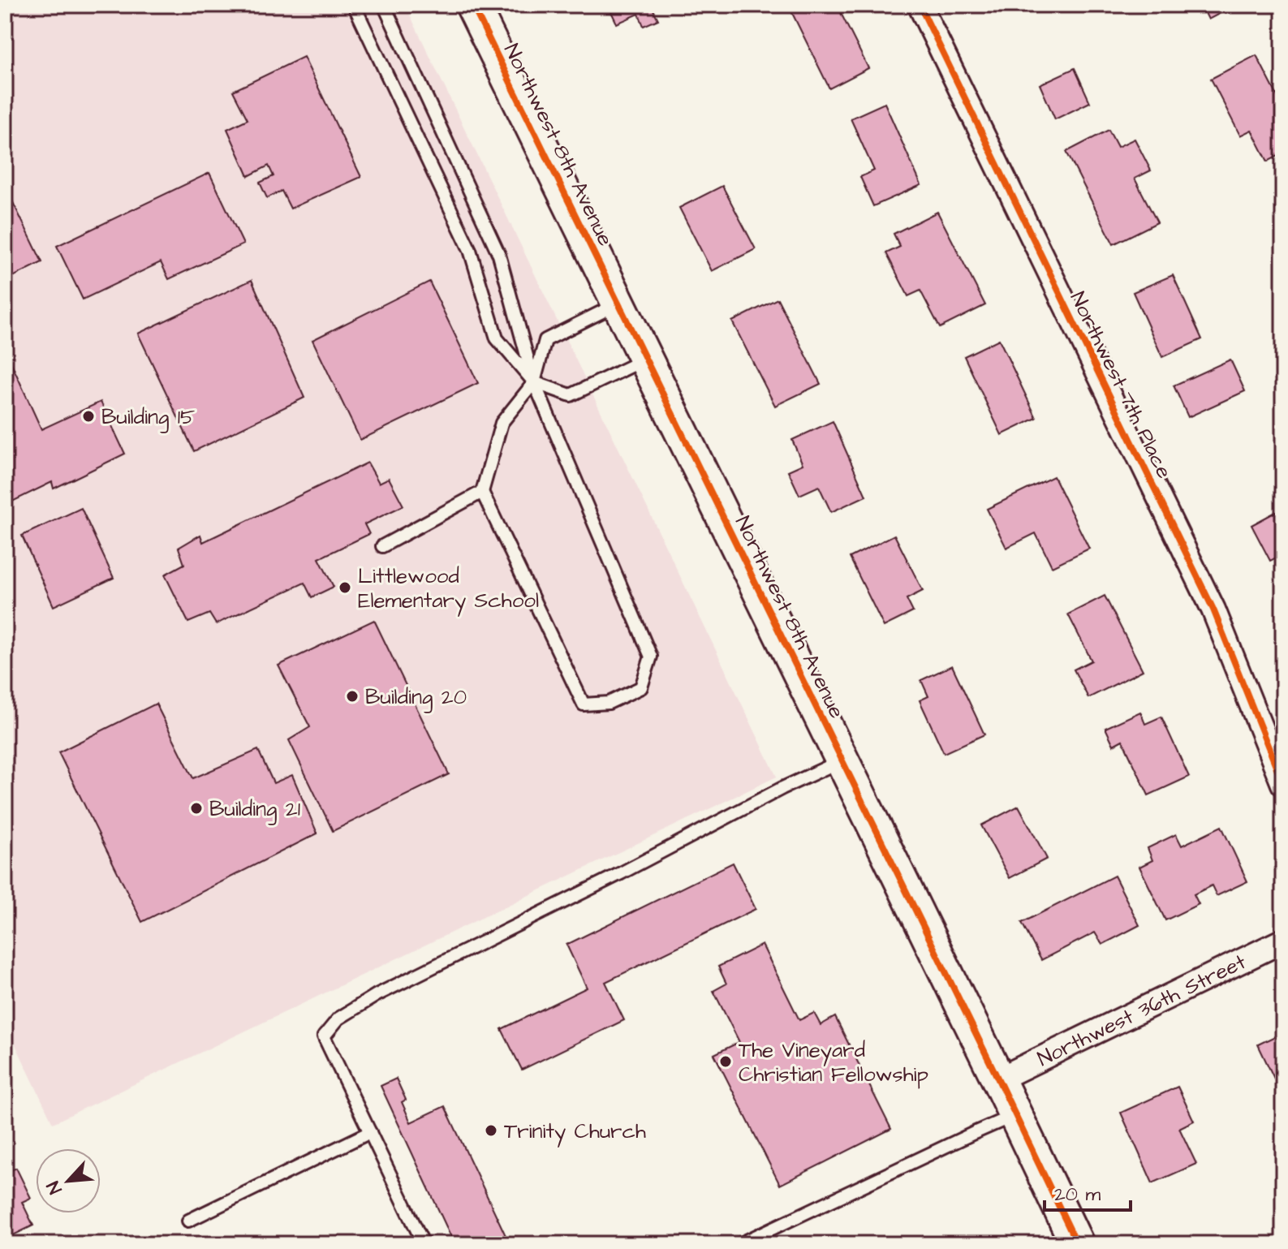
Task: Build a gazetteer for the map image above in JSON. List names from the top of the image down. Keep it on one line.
{"streets":{"street":["Northwest 8th Avenue","Northwest 7th Place","Northwest 36th Street"]},"crossings":[["Northwest 8th Avenue","Northwest 36th Street"]],"places":["Building 15","Littlewood Elementary School","Building 20","Building 21","The Vineyard Christian Fellowship","Trinity Church"],"scale_bar":"20 m","north":"bottom left"}
